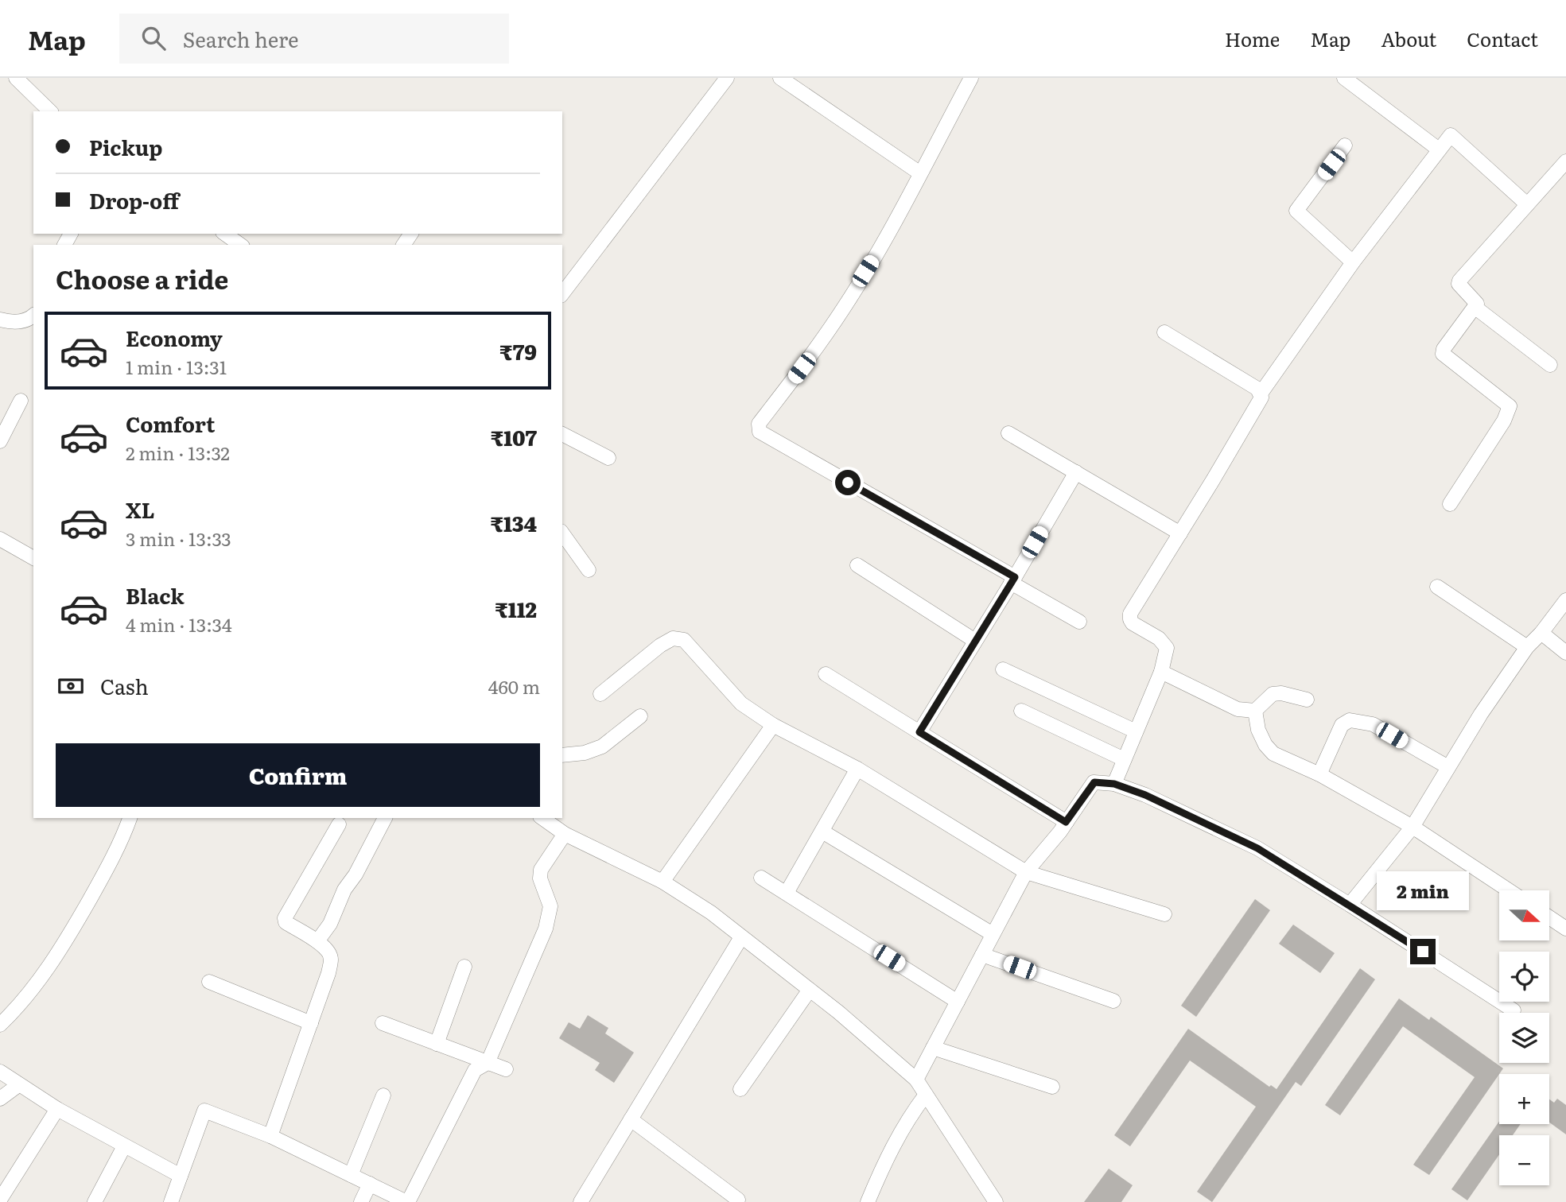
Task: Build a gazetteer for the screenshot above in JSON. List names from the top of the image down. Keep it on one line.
{"north":"right","page":{"header":"Map","search":"Search here","nav":["Home","Map","About","Contact"],"banner":["Pickup","Drop-off"],"heading":"Choose a ride","list":[{"name":"Economy","note":"1 min · 13:31","value":"₹79"},{"name":"Comfort","note":"2 min · 13:32","value":"₹107"},{"name":"XL","note":"3 min · 13:33","value":"₹134"},{"name":"Black","note":"4 min · 13:34","value":"₹112"}],"pay":["Cash","460 m"],"buttons":"Confirm","bubble":"2 min","map_buttons":["+","−"]}}
